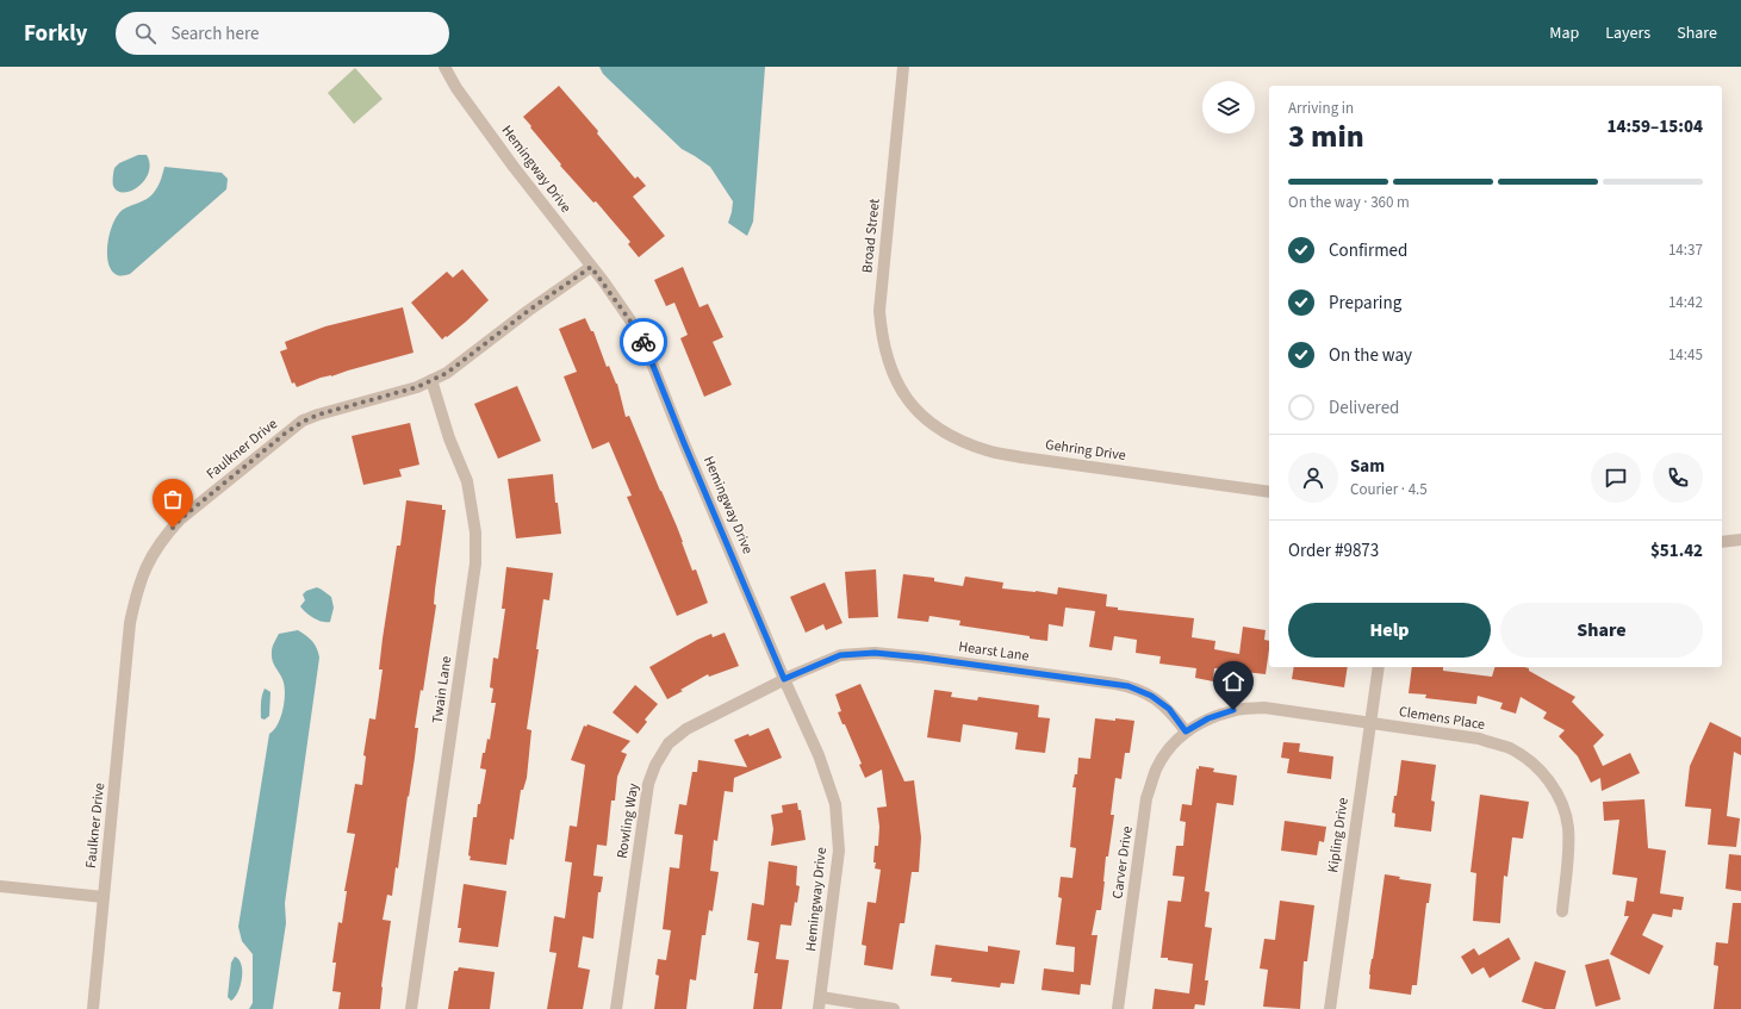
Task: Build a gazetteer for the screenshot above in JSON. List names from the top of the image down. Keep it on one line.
{"streets":{"street":["Hemingway Drive","Broad Street","Faulkner Drive","Gehring Drive","Hearst Lane","Twain Lane","Clemens Place","Rowling Way","Kipling Drive","Carver Drive"]},"crossings":[["Hemingway Drive","Faulkner Drive"],["Hemingway Drive","Hearst Lane"],["Hemingway Drive","Rowling Way"],["Broad Street","Gehring Drive"],["Faulkner Drive","Twain Lane"],["Hearst Lane","Clemens Place"],["Hearst Lane","Rowling Way"],["Hearst Lane","Carver Drive"],["Clemens Place","Kipling Drive"],["Clemens Place","Carver Drive"]],"page":{"header":"Forkly","search":"Search here","nav":["Map","Layers","Share"],"heading":["3 min","Arriving in","14:59–15:04"],"panel":["Sam","Courier · 4.5","Order #9873","$51.42"],"bar":"On the way · 360 m","list":[["Confirmed","14:37"],["Preparing","14:42"],["On the way","14:45"],"Delivered"],"buttons":["Help","Share"]}}
